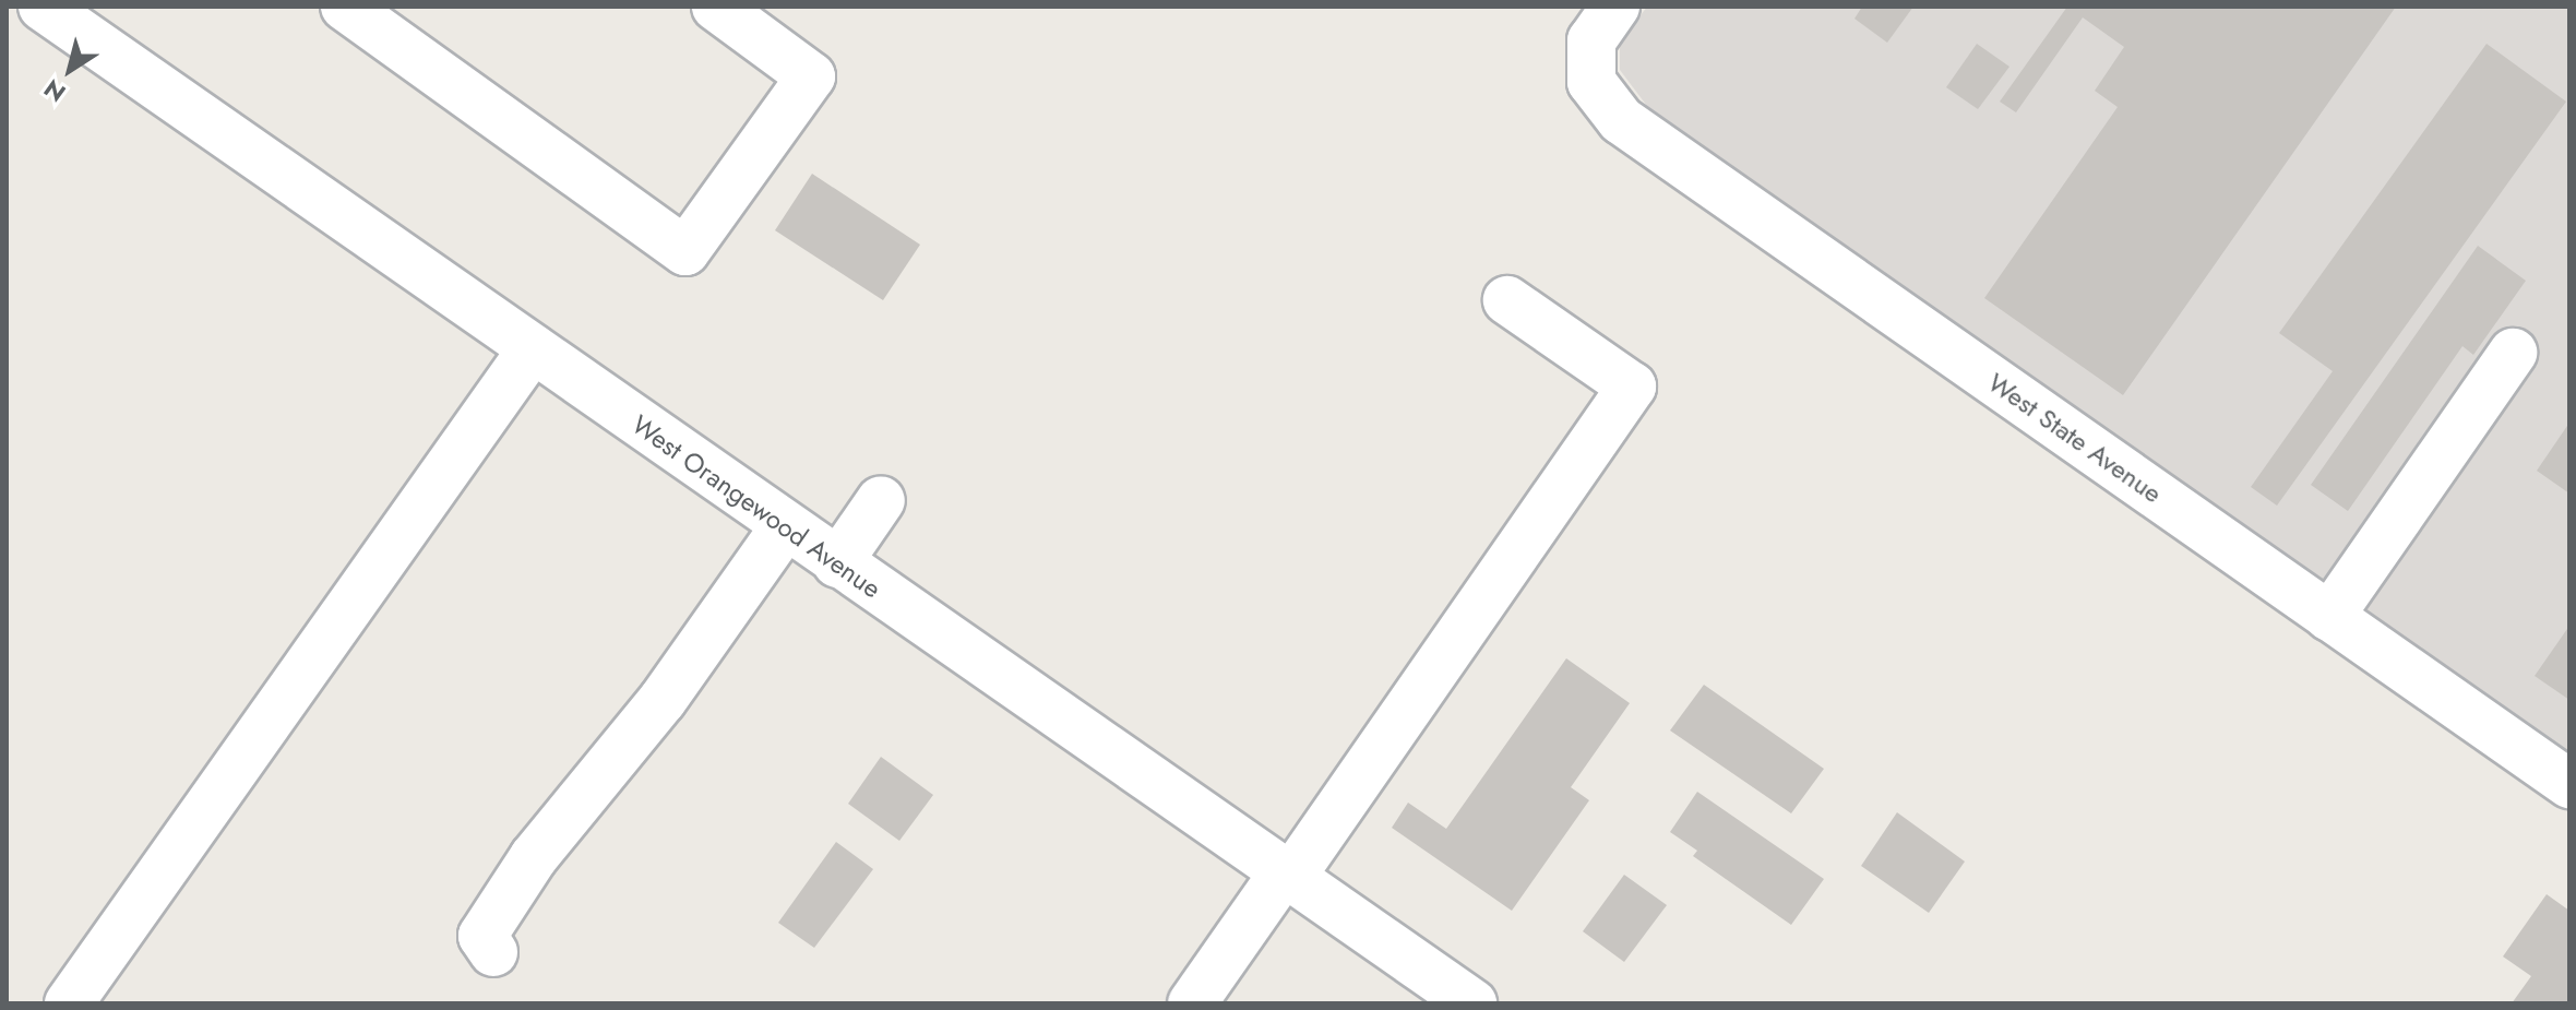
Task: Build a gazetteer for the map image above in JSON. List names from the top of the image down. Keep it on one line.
{"streets":{"street":["West State Avenue","West Orangewood Avenue"]},"north":"bottom left"}
